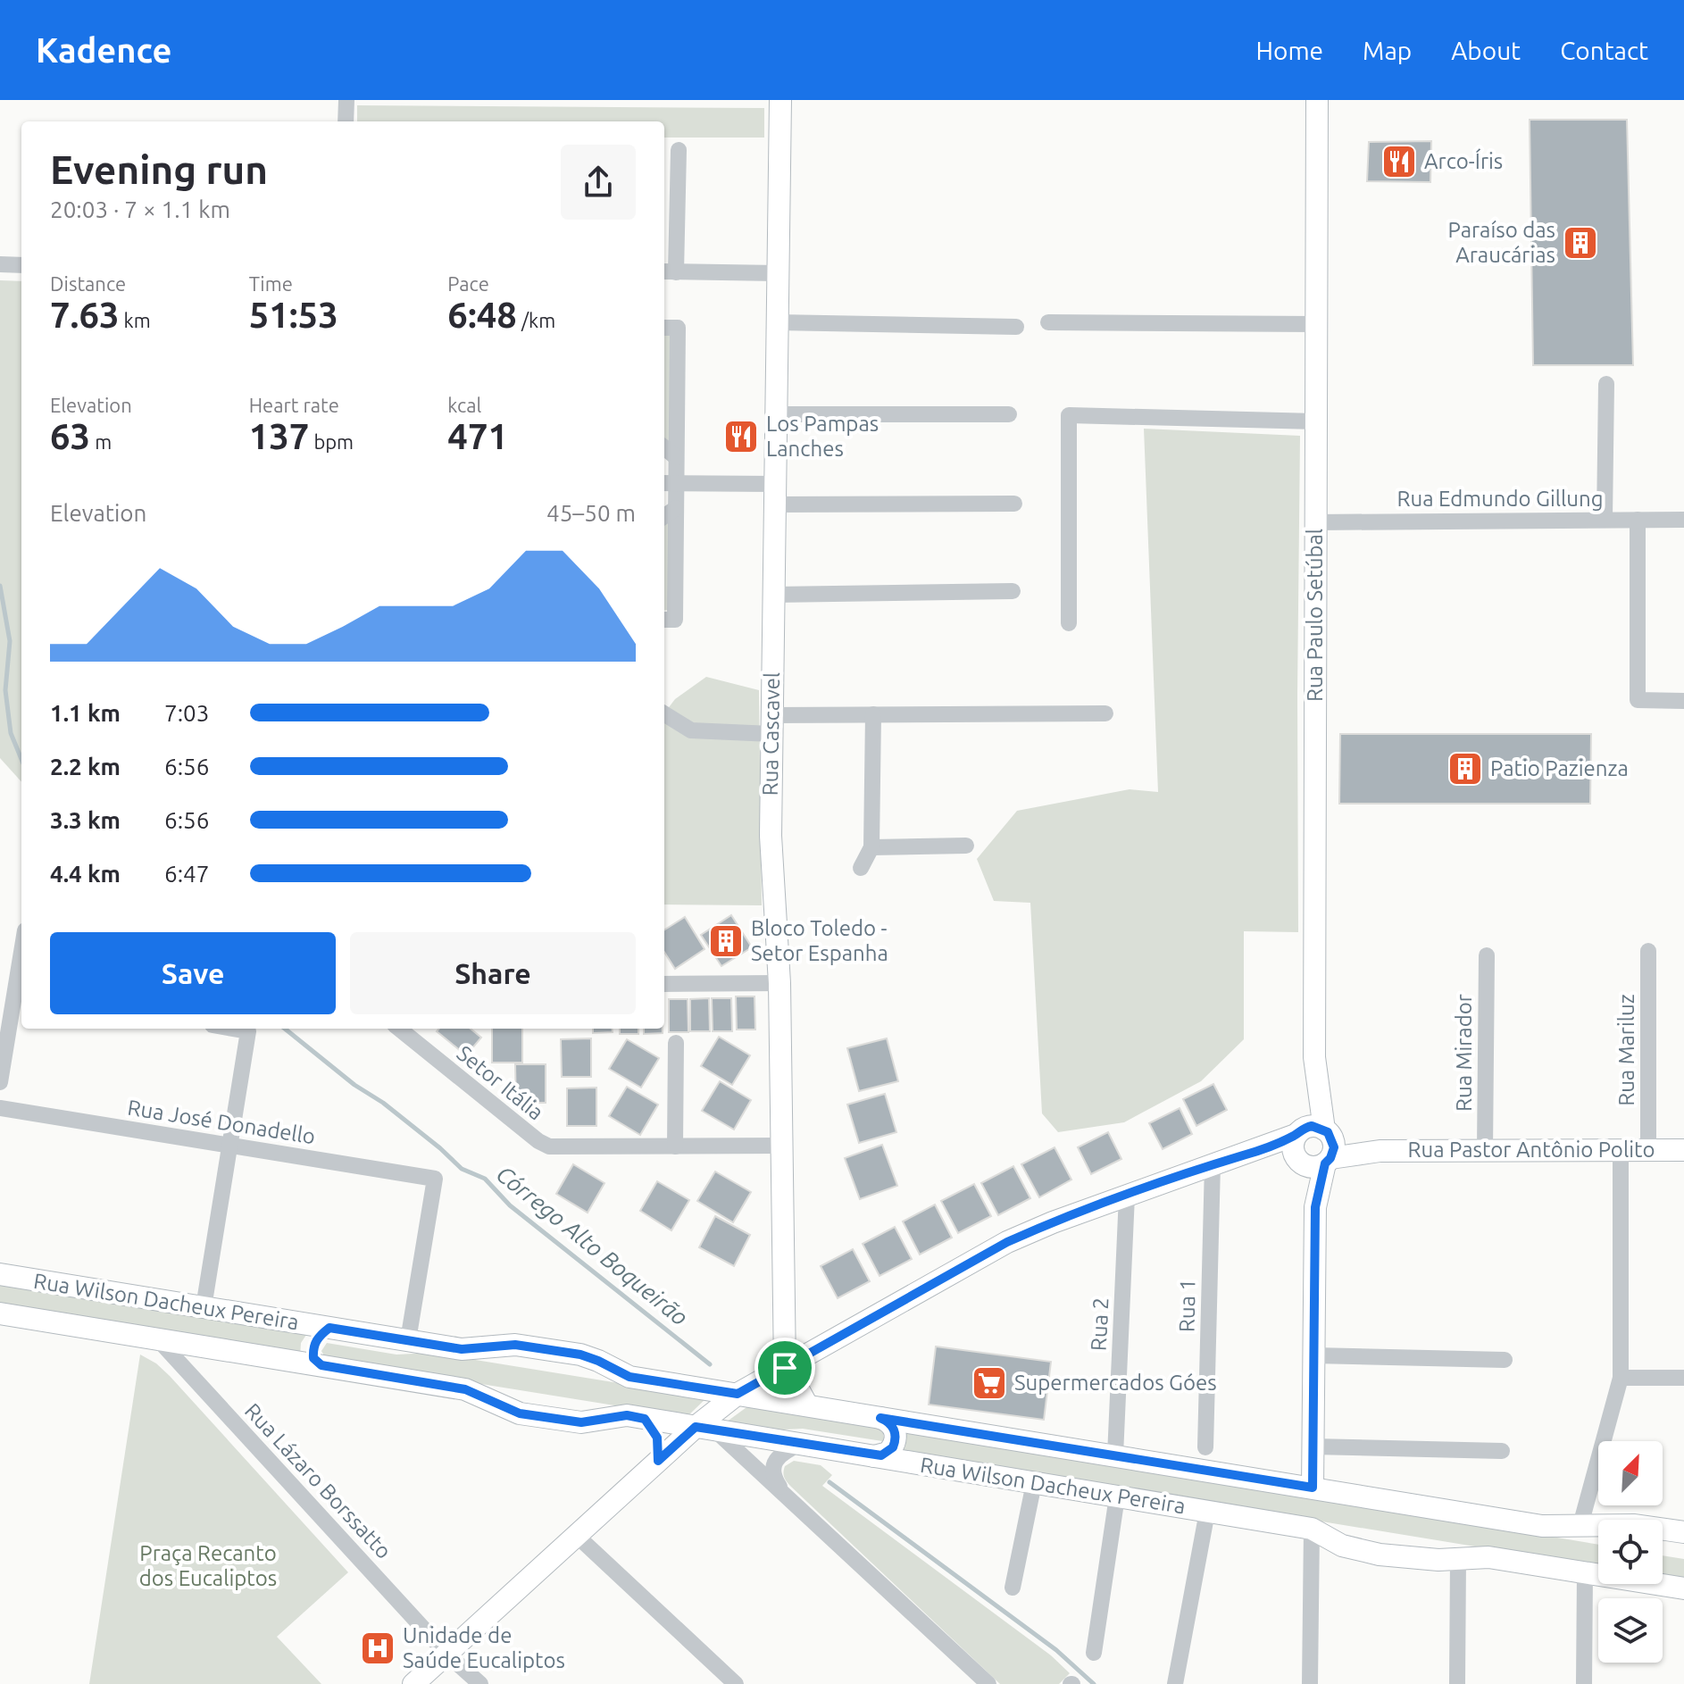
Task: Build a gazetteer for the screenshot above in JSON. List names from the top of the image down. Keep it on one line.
{"streets":{"main road":["Rua Paulo Setúbal","Rua Cascavel","Rua Pastor Antônio Polito","Rua Wilson Dacheux Pereira"],"street":["Rua Edmundo Gillung","Rua Mariluz","Rua Mirador","Setor Itália","Rua José Donadello","Rua 1","Rua 2","Rua Lázaro Borssatto"]},"crossings":[["Rua Edmundo Gillung","Rua Paulo Setúbal"],["Rua Paulo Setúbal","Rua Pastor Antônio Polito"],["Rua Cascavel","Setor Itália"],["Rua Cascavel","Rua Pastor Antônio Polito"],["Rua Cascavel","Rua Wilson Dacheux Pereira"],["Rua Mariluz","Rua Pastor Antônio Polito"],["Rua Mirador","Rua Pastor Antônio Polito"],["Rua José Donadello","Rua Wilson Dacheux Pereira"],["Rua Pastor Antônio Polito","Rua Wilson Dacheux Pereira"],["Rua Pastor Antônio Polito","Rua 1"],["Rua Pastor Antônio Polito","Rua 2"],["Rua Pastor Antônio Polito","Rua Lázaro Borssatto"],["Rua Wilson Dacheux Pereira","Rua 2"],["Rua Wilson Dacheux Pereira","Rua Lázaro Borssatto"]],"water":["Córrego Alto Boqueirão"],"parks":["Praça Recanto dos Eucaliptos"],"places":{"restaurant":["Arco-Íris","Los Pampas Lanches"],"building":["Paraíso das Araucárias","Patio Pazienza","Bloco Toledo - Setor Espanha"],"supermarket":["Supermercados Góes"],"hospital":["Unidade de Saúde Eucaliptos"]},"north":"top right","page":{"header":"Kadence","nav":["Home","Map","About","Contact"],"heading":["Evening run","20:03 · 7 × 1.1 km"],"stats":[["Distance","7.63 km"],["Time","51:53"],["Pace","6:48 /km"],["Elevation","63 m"],["Heart rate","137 bpm"],["kcal","471"]],"chart":["Elevation","45–50 m"],"list":[{"name":"1.1 km","note":"7:03"},{"name":"2.2 km","note":"6:56"},{"name":"3.3 km","note":"6:56"},{"name":"4.4 km","note":"6:47"}],"buttons":["Save","Share"]}}
